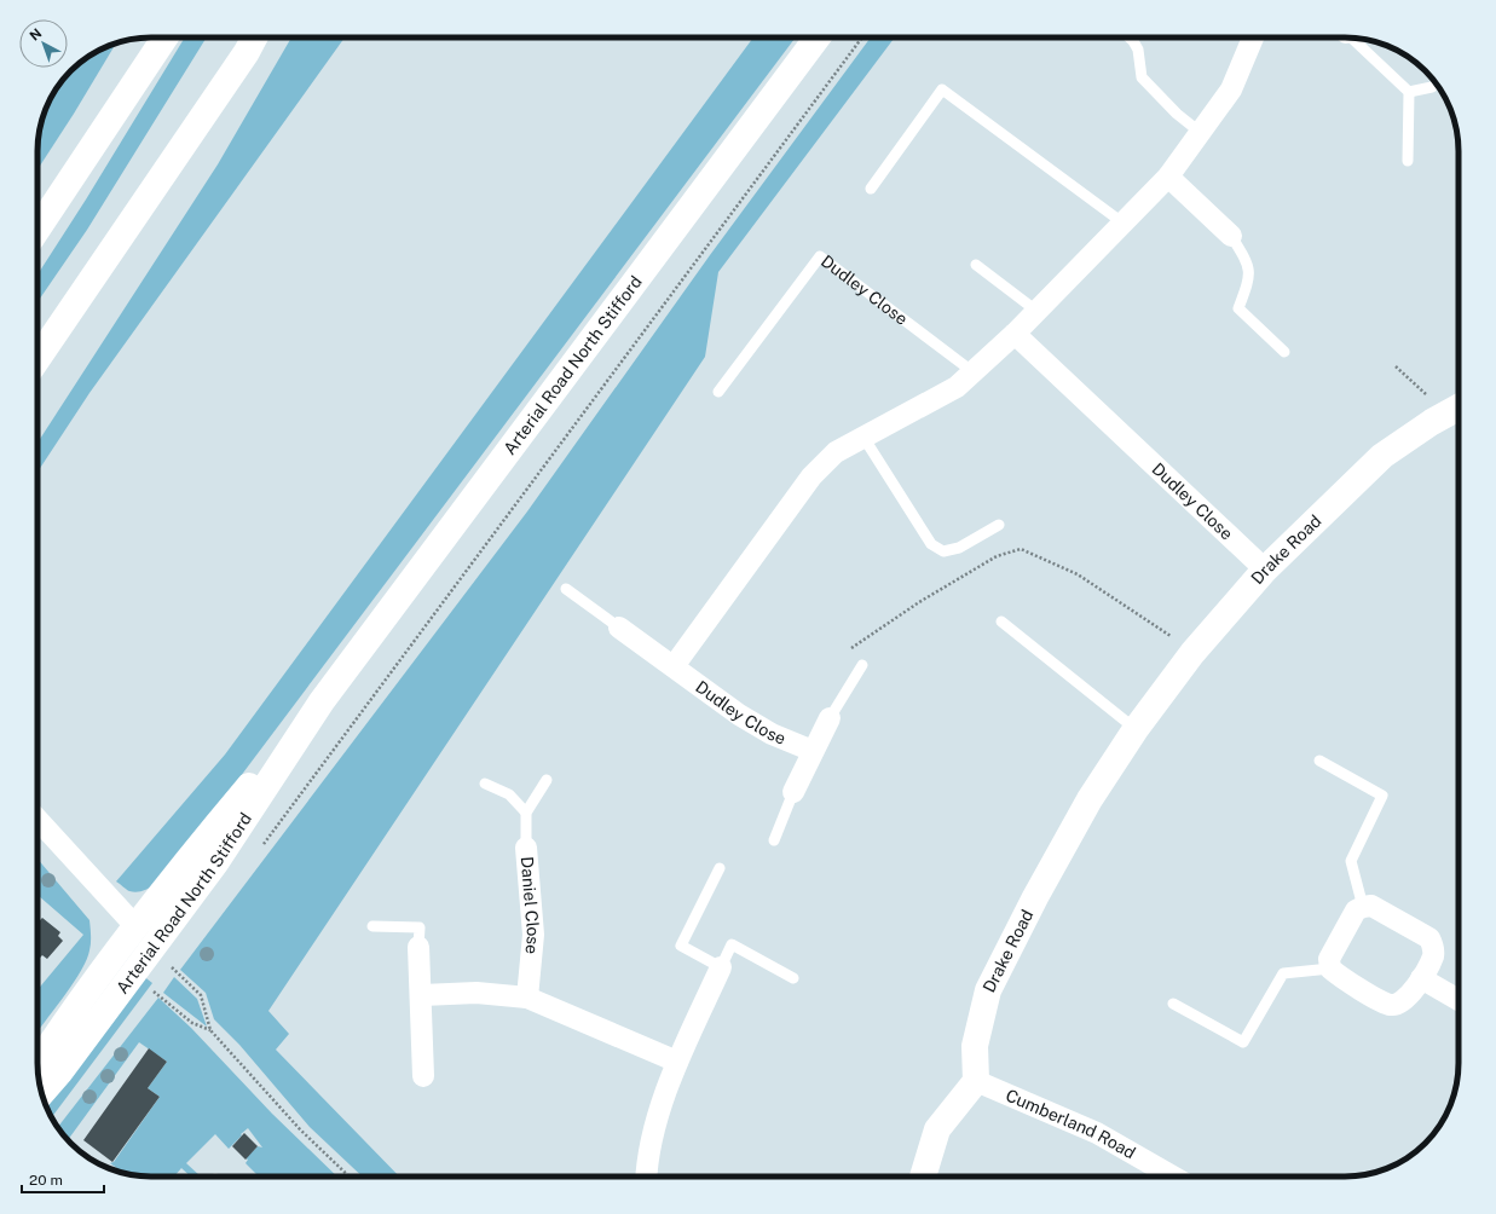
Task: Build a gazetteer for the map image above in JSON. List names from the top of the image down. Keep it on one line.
{"streets":{"main road":["Arterial Road North Stifford","Drake Road"],"street":["Dudley Close","Daniel Close","Cumberland Road"]},"crossings":[["Dudley Close","Drake Road"],["Drake Road","Cumberland Road"]],"scale_bar":"20 m","north":"top left"}
